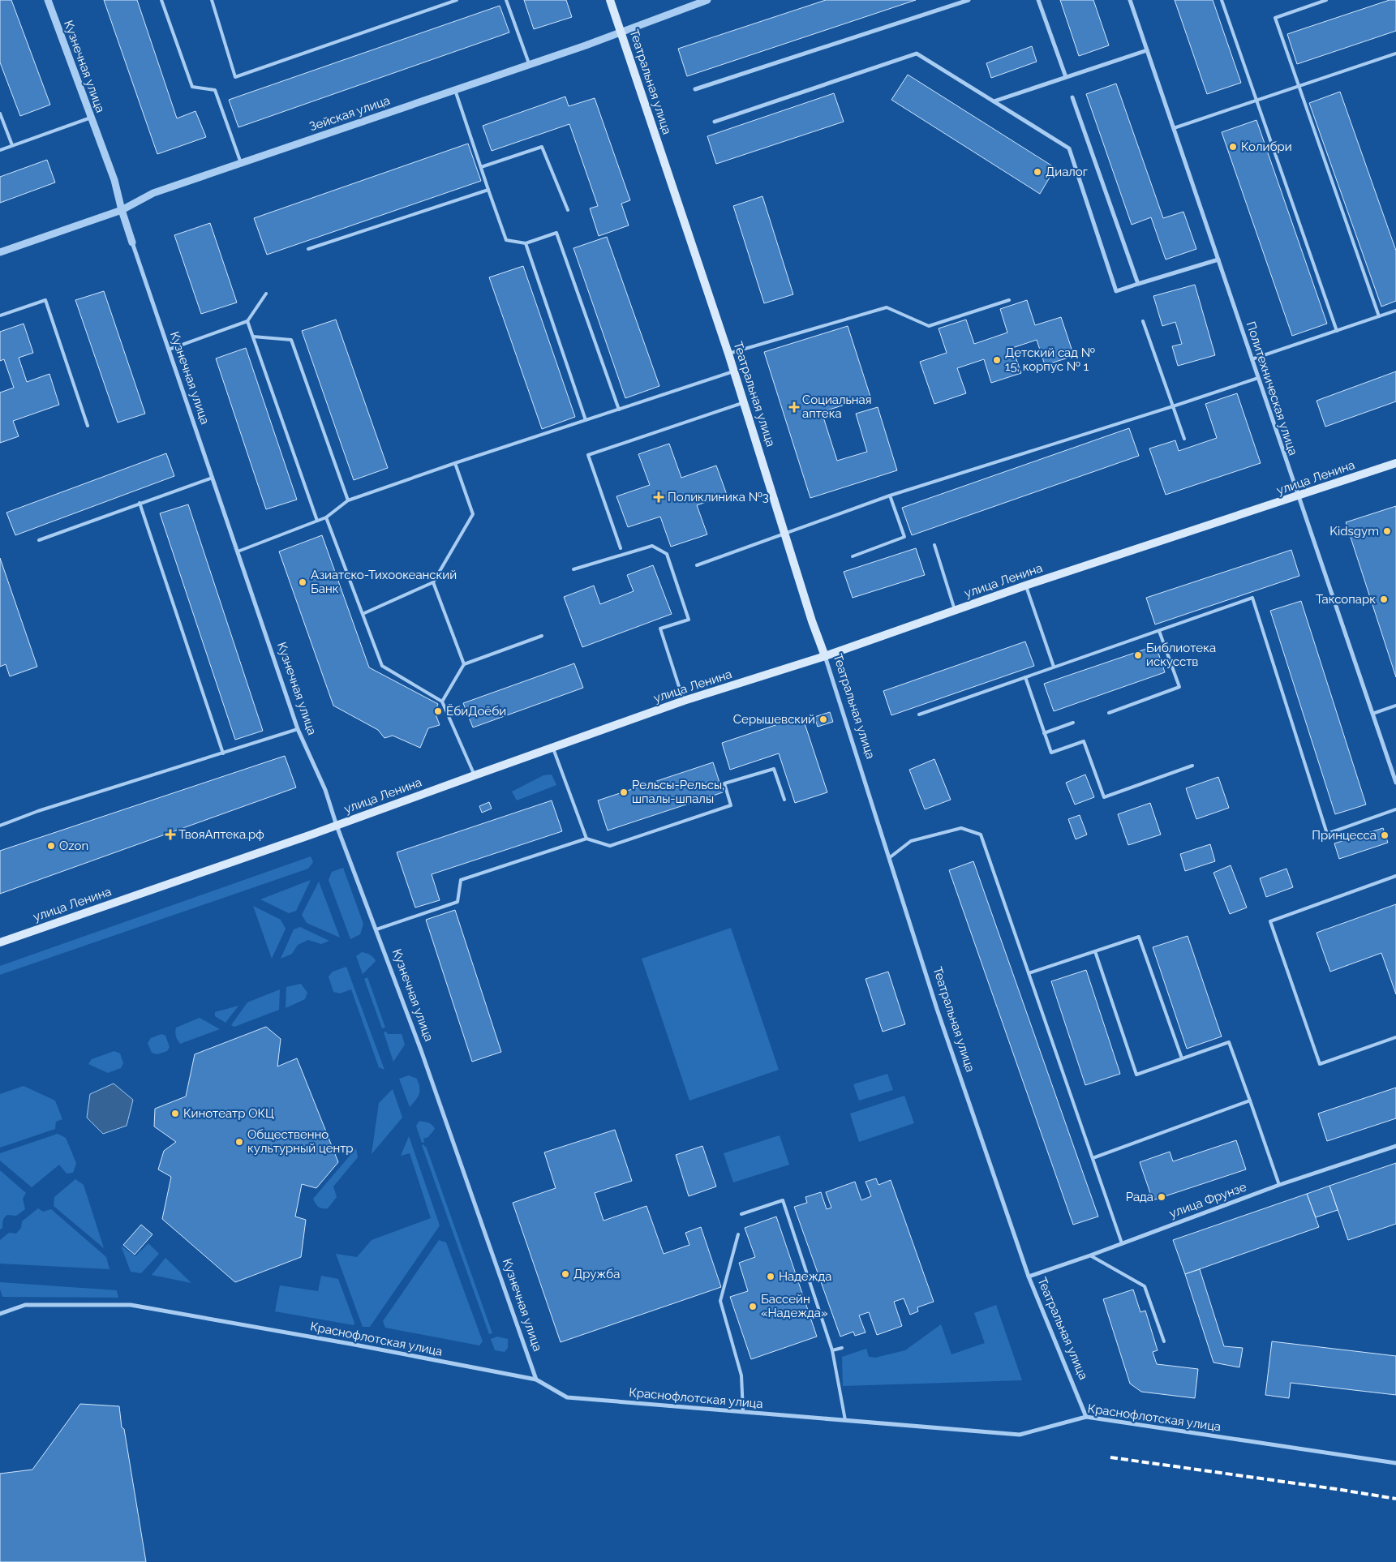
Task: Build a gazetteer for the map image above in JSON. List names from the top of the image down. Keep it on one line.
{"streets":{"main road":["Театральная улица","улица Ленина"],"street":["Кузнечная улица","Зейская улица","Политехническая улица","улица Фрунзе","Краснофлотская улица"]},"crossings":[["Кузнечная улица","Зейская улица"],["Кузнечная улица","улица Ленина"],["Кузнечная улица","Краснофлотская улица"],["Театральная улица","Зейская улица"],["Театральная улица","улица Ленина"],["Театральная улица","улица Фрунзе"],["Театральная улица","Краснофлотская улица"],["Политехническая улица","улица Ленина"]],"places":{"other":["Колибри","Диалог","Детский сад № 15, корпус № 1","Kidsgym","Азиатско-Тихоокеанский Банк","Таксопарк","Библиотека искусств","ЁбиДоёби","Серышевский","Рельсы-Рельсы, шпалы-шпалы","Принцесса","Ozon","Кинотеатр ОКЦ","Общественно культурный центр","Рада","Дружба","Надежда","Бассейн «Надежда»"],"health":["Социальная аптека","Поликлиника №3","ТвояАптека.рф"]}}
